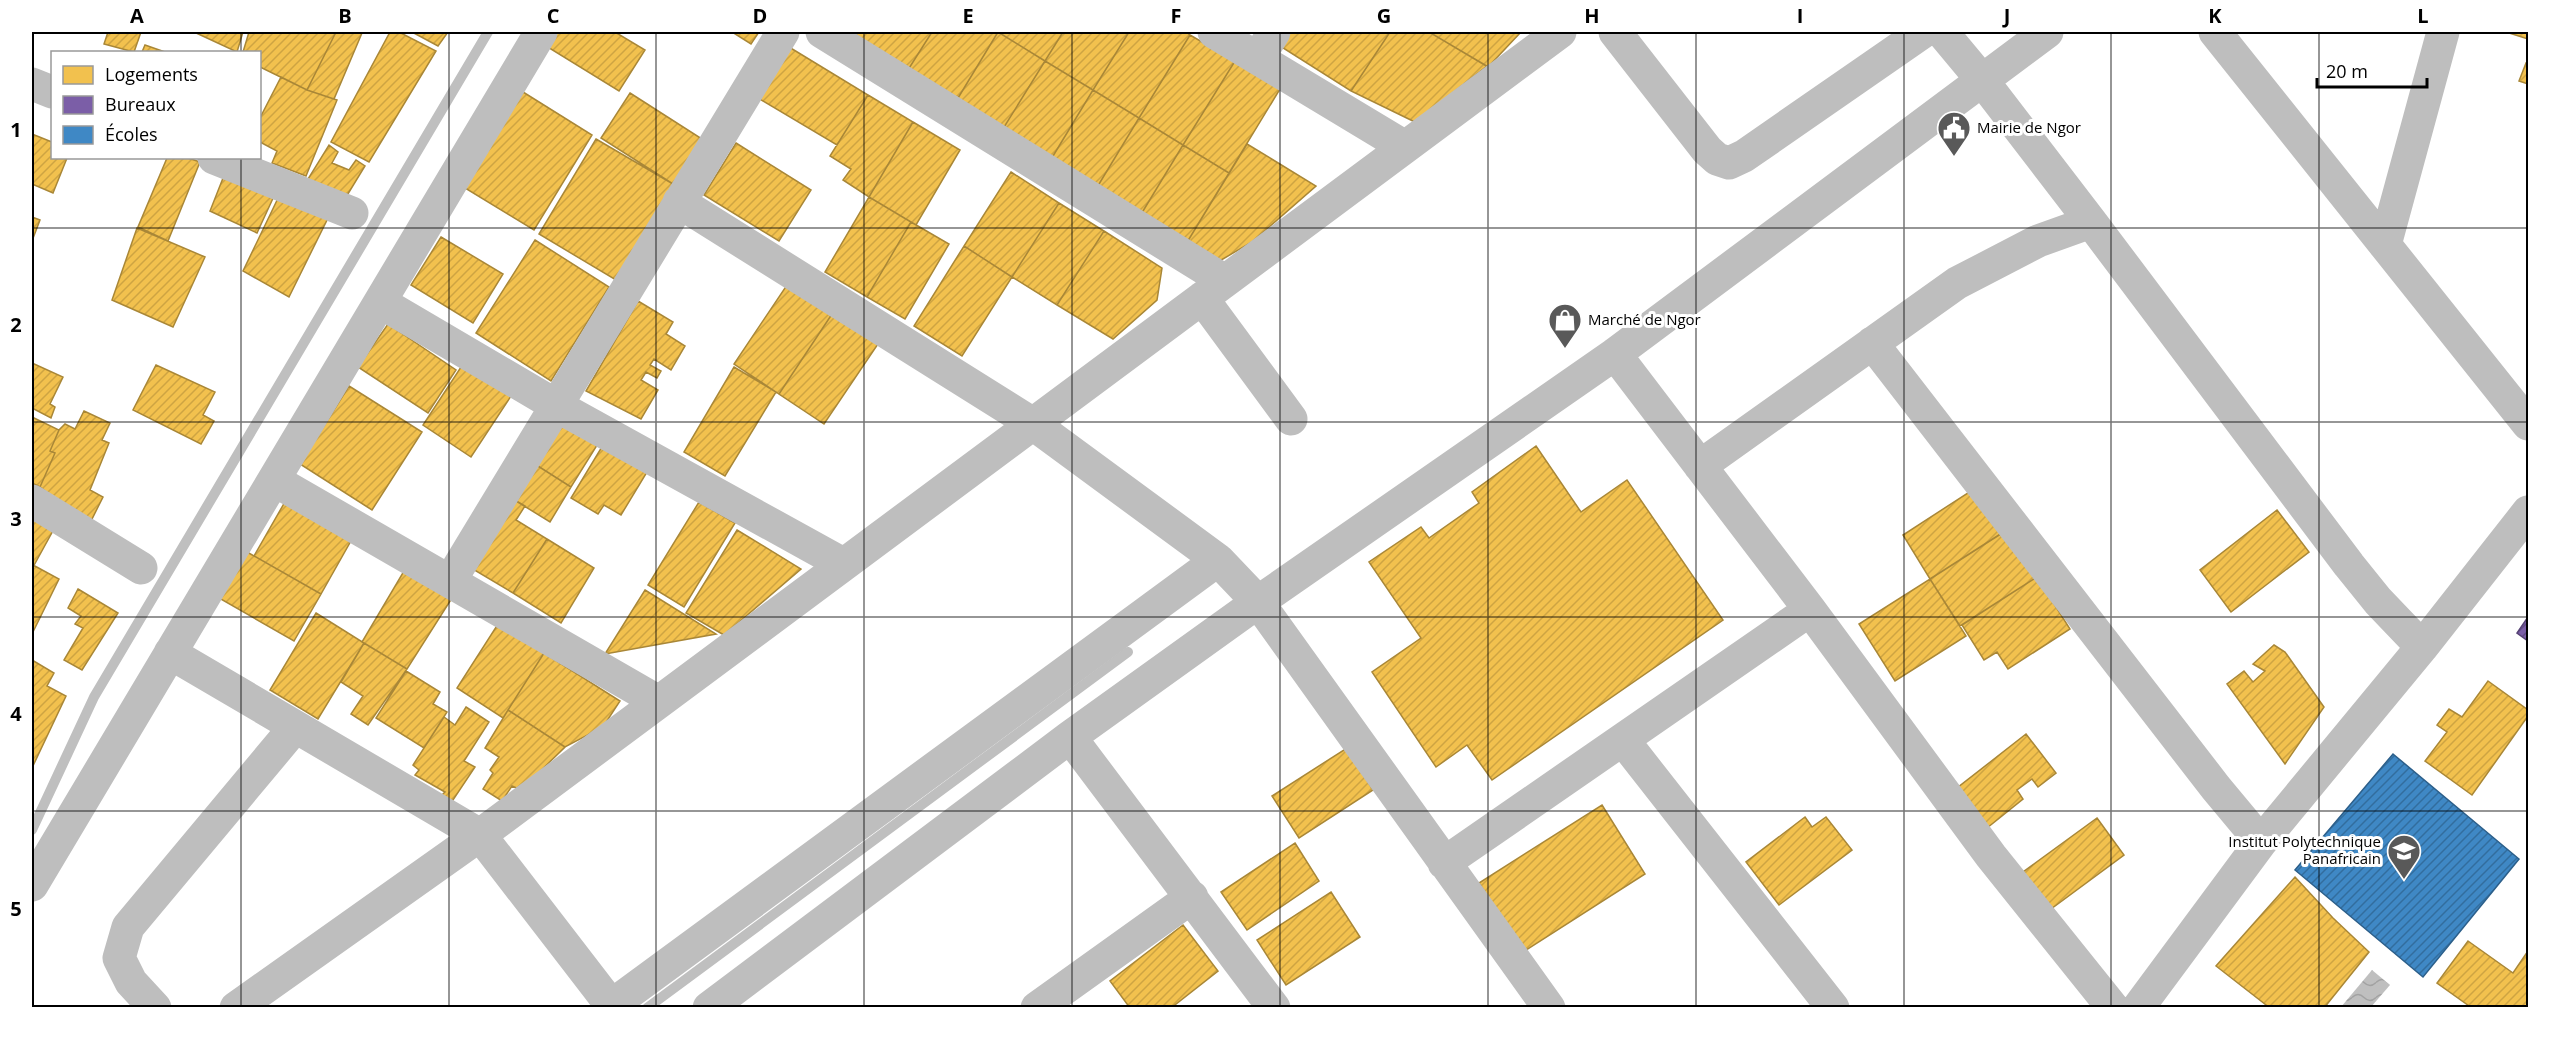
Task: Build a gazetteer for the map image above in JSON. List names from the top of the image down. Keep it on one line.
{"places":{"public building":["Mairie de Ngor"],"shop":["Marché de Ngor"],"school or university":["Institut Polytechnique Panafricain"]},"legend":["Logements","Bureaux","Écoles"],"scale_bar":"20 m","grid":{"columns":["A","B","C","D","E","F","G","H","I","J","K","L"],"rows":["1","2","3","4","5"]}}
